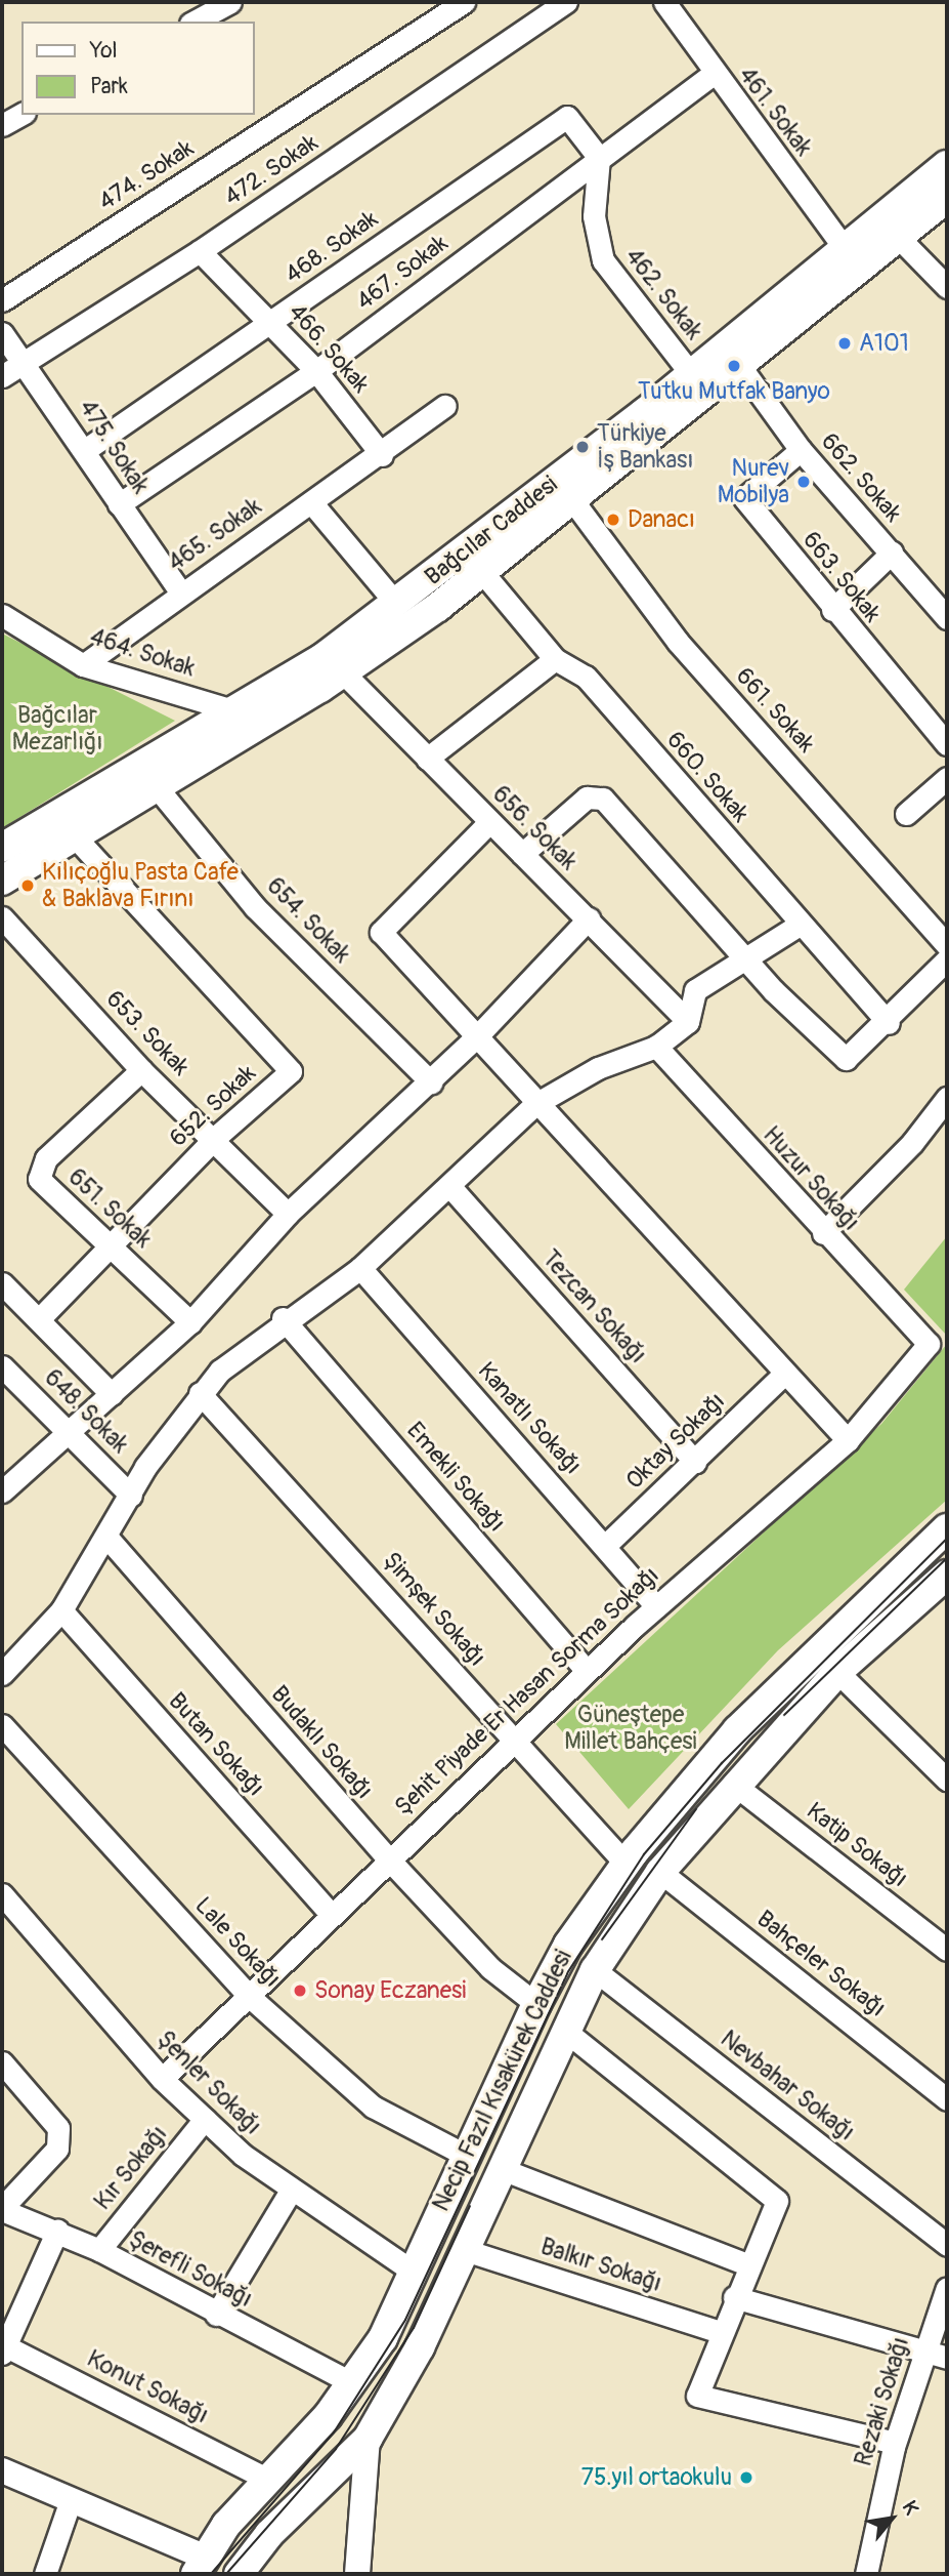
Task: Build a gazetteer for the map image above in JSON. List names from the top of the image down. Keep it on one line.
{"streets":{"main road":["Bağcılar Caddesi","Necip Fazıl Kısakürek Caddesi"],"street":["461. Sokak","472. Sokak","474. Sokak","468. Sokak","467. Sokak","462. Sokak","466. Sokak","475. Sokak","662. Sokak","465. Sokak","663. Sokak","464. Sokak","661. Sokak","660. Sokak","656. Sokak","654. Sokak","653. Sokak","652. Sokak","Huzur Sokağı","651. Sokak","Tezcan Sokağı","648. Sokak","Kanatlı Sokağı","Oktay Sokağı","Emekli Sokağı","Şimşek Sokağı","Şehit Piyade Er Hasan Sorma Sokağı","Budaklı Sokağı","Butan Sokağı","Katip Sokağı","Lale Sokağı","Bahçeler Sokağı","Şenler Sokağı","Nevbahar Sokağı","Kır Sokağı","Balkır Sokağı","Şerefli Sokağı","Konut Sokağı","Rezaki Sokağı"]},"crossings":[["461. Sokak","467. Sokak"],["461. Sokak","Bağcılar Caddesi"],["472. Sokak","466. Sokak"],["472. Sokak","475. Sokak"],["468. Sokak","467. Sokak"],["468. Sokak","462. Sokak"],["468. Sokak","466. Sokak"],["468. Sokak","475. Sokak"],["467. Sokak","462. Sokak"],["467. Sokak","466. Sokak"],["467. Sokak","475. Sokak"],["462. Sokak","Bağcılar Caddesi"],["466. Sokak","465. Sokak"],["475. Sokak","465. Sokak"],["662. Sokak","Bağcılar Caddesi"],["662. Sokak","663. Sokak"],["Bağcılar Caddesi","464. Sokak"],["Bağcılar Caddesi","661. Sokak"],["Bağcılar Caddesi","660. Sokak"],["Bağcılar Caddesi","656. Sokak"],["Bağcılar Caddesi","654. Sokak"],["Bağcılar Caddesi","652. Sokak"],["465. Sokak","464. Sokak"],["653. Sokak","652. Sokak"],["653. Sokak","651. Sokak"],["652. Sokak","651. Sokak"],["Huzur Sokağı","Şehit Piyade Er Hasan Sorma Sokağı"],["Tezcan Sokağı","Oktay Sokağı"],["Kanatlı Sokağı","Oktay Sokağı"],["Kanatlı Sokağı","Şehit Piyade Er Hasan Sorma Sokağı"],["Emekli Sokağı","Şehit Piyade Er Hasan Sorma Sokağı"],["Şimşek Sokağı","Şehit Piyade Er Hasan Sorma Sokağı"],["Şimşek Sokağı","Necip Fazıl Kısakürek Caddesi"],["Şehit Piyade Er Hasan Sorma Sokağı","Budaklı Sokağı"],["Şehit Piyade Er Hasan Sorma Sokağı","Butan Sokağı"],["Şehit Piyade Er Hasan Sorma Sokağı","Lale Sokağı"],["Şehit Piyade Er Hasan Sorma Sokağı","Şenler Sokağı"],["Budaklı Sokağı","Necip Fazıl Kısakürek Caddesi"],["Katip Sokağı","Necip Fazıl Kısakürek Caddesi"],["Lale Sokağı","Necip Fazıl Kısakürek Caddesi"],["Bahçeler Sokağı","Necip Fazıl Kısakürek Caddesi"],["Necip Fazıl Kısakürek Caddesi","Şenler Sokağı"],["Necip Fazıl Kısakürek Caddesi","Nevbahar Sokağı"],["Necip Fazıl Kısakürek Caddesi","Balkır Sokağı"],["Necip Fazıl Kısakürek Caddesi","Şerefli Sokağı"],["Necip Fazıl Kısakürek Caddesi","Konut Sokağı"],["Şenler Sokağı","Kır Sokağı"],["Kır Sokağı","Şerefli Sokağı"]],"parks":["Bağcılar Mezarlığı","Güneştepe Millet Bahçesi"],"places":["A101","Tutku Mutfak Banyo","Türkiye İş Bankası","Nurev Mobilya","Danacı","Kılıçoğlu Pasta Cafe & Baklava Fırını","Sonay Eczanesi","75.yıl ortaokulu"],"legend":["Yol","Park"],"north":"top right"}
